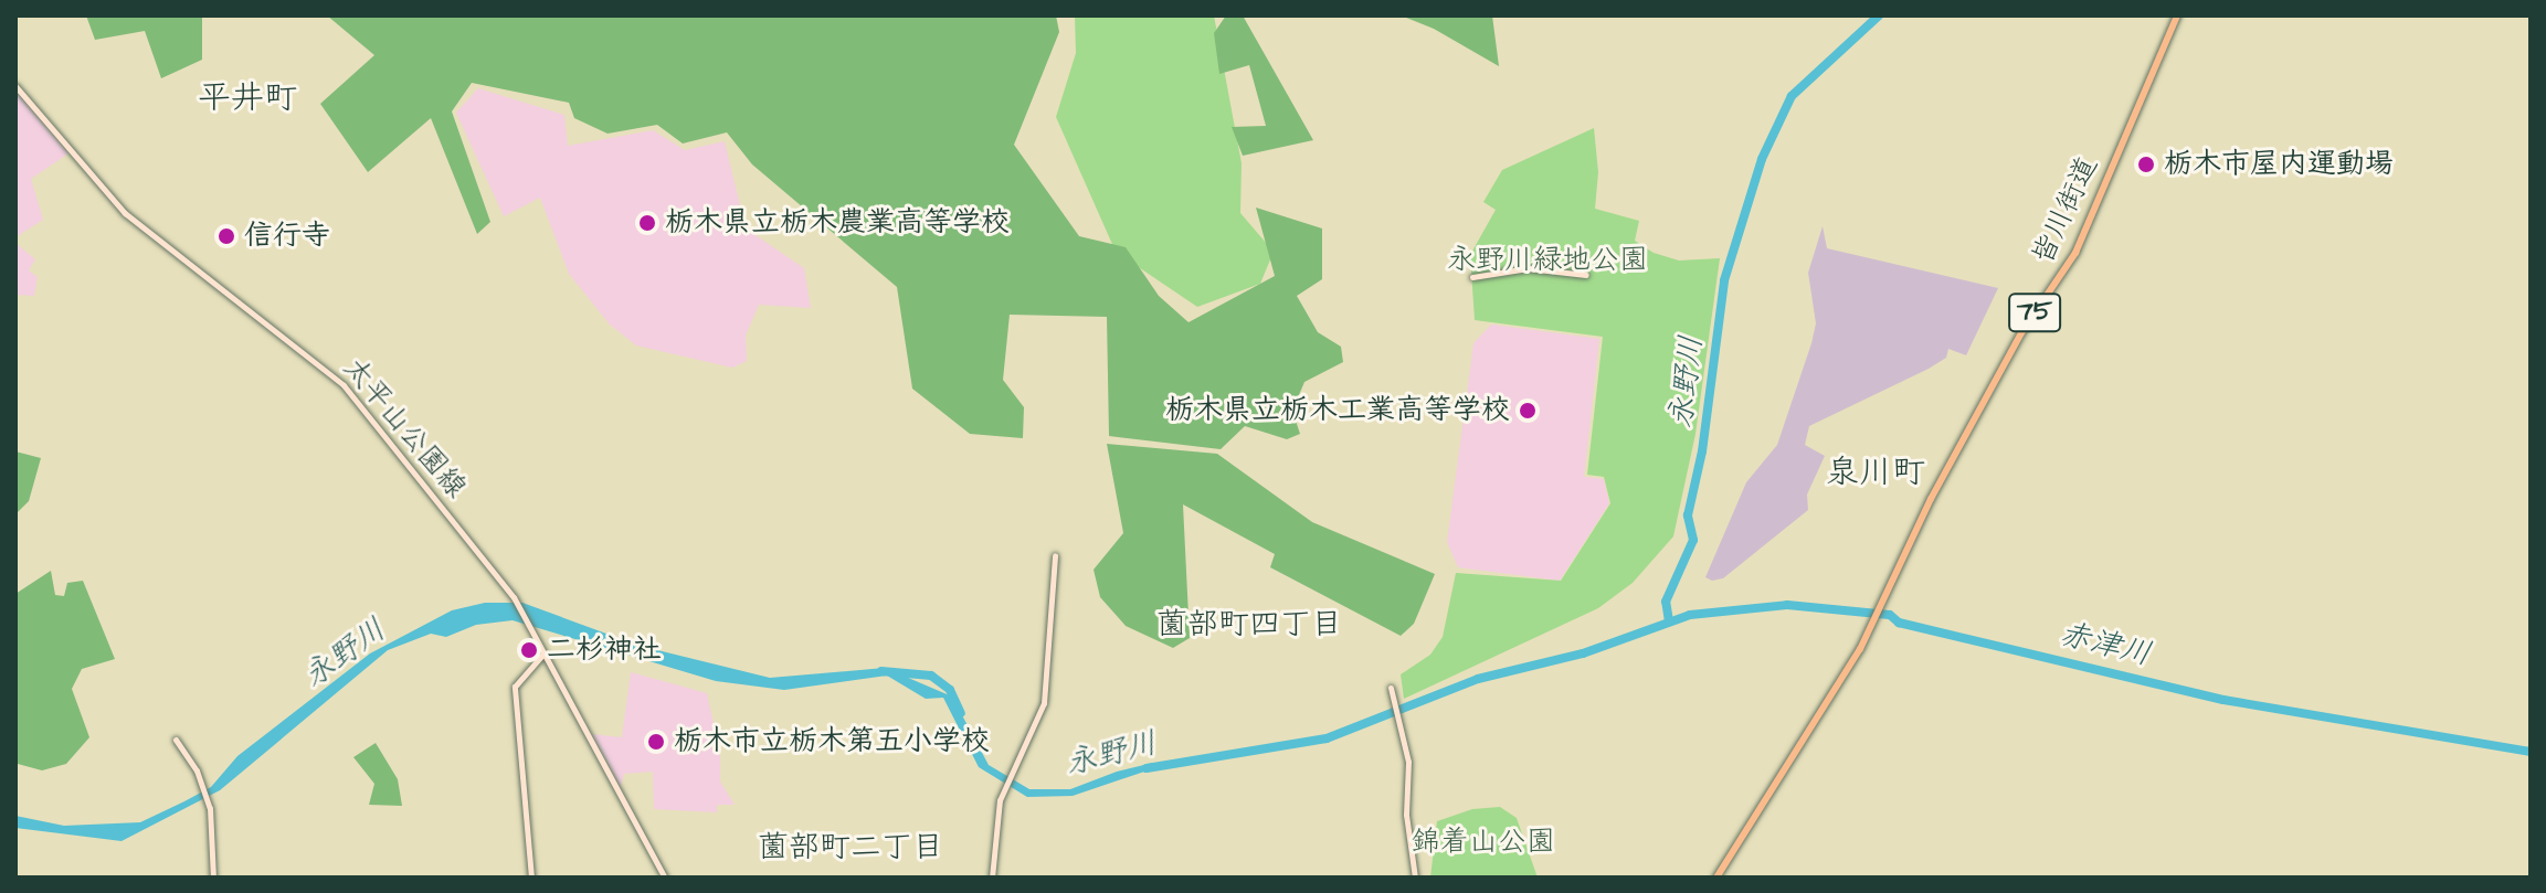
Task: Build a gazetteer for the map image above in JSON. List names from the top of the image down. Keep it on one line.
{"streets":{"main road":["皆川街道","75","太平山公園線"]},"districts":["平井町","泉川町","薗部町四丁目","薗部町二丁目"],"water":["永野川","赤津川"],"parks":["永野川緑地公園","錦着山公園"],"places":["栃木市屋内運動場","栃木県立栃木農業高等学校","信行寺","栃木県立栃木工業高等学校","二杉神社","栃木市立栃木第五小学校"]}
